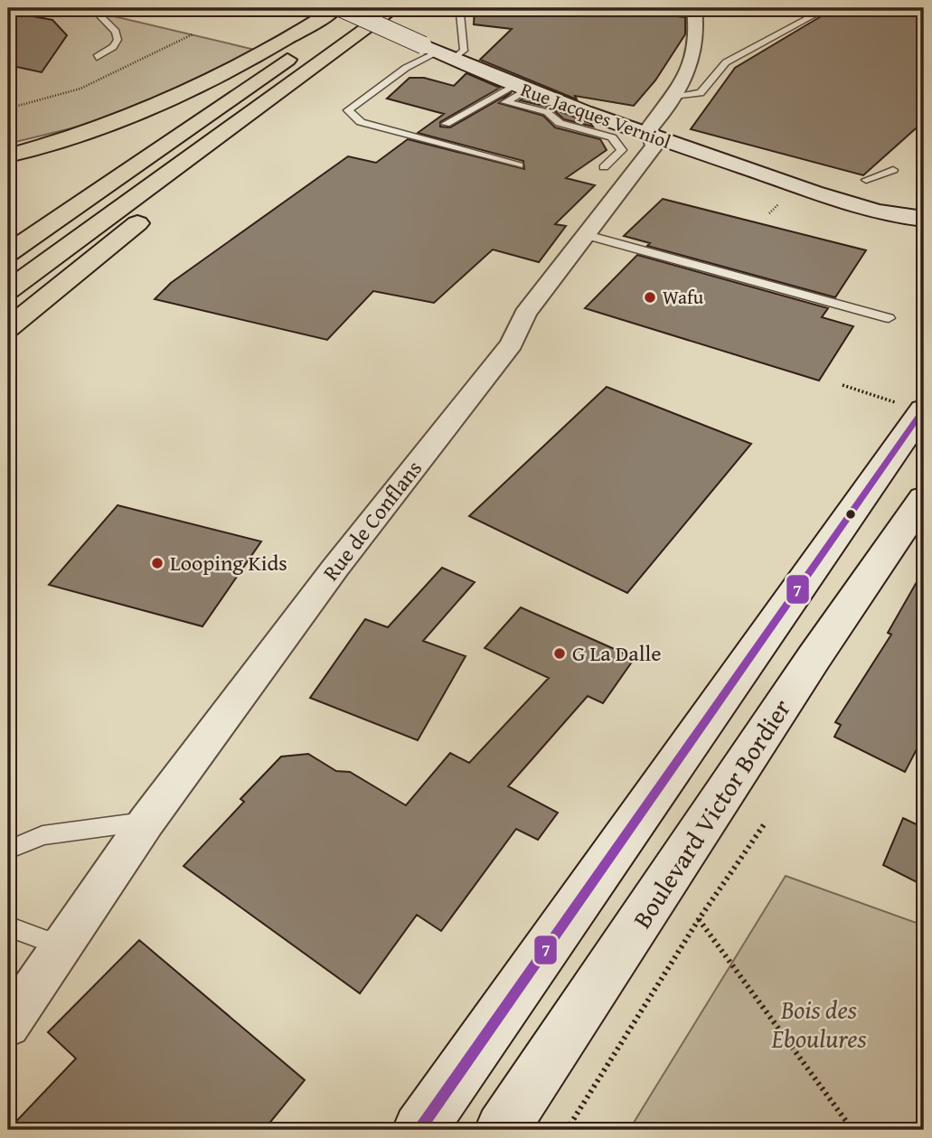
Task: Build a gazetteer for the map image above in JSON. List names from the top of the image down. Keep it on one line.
{"streets":{"main road":["Rue Jacques Verniol","Boulevard Victor Bordier"],"street":["Rue de Conflans"]},"crossings":[["Rue Jacques Verniol","Rue de Conflans"]],"parks":["Bois des Eboulures"],"places":["Wafu","Looping Kids","G La Dalle"],"lines":["transit line 7"]}
